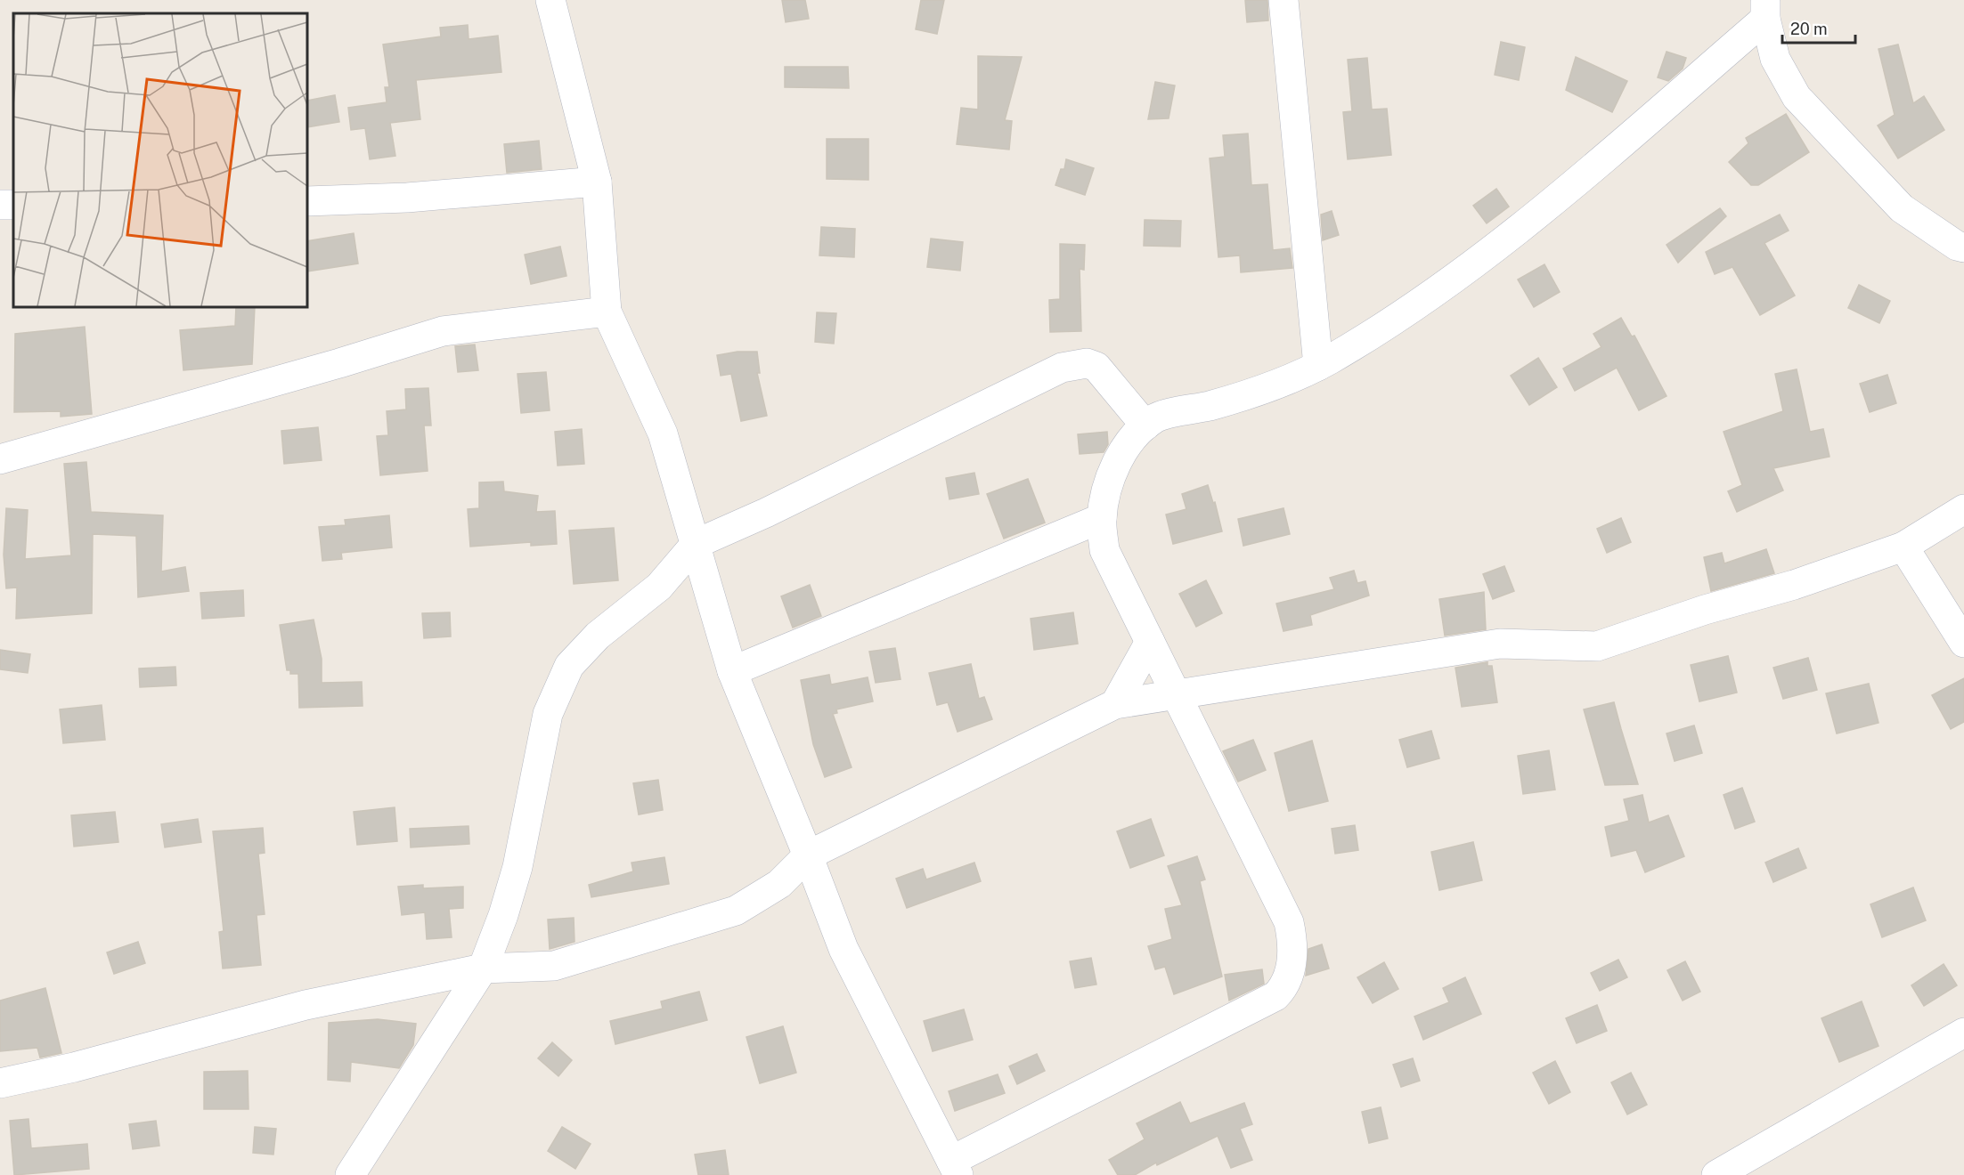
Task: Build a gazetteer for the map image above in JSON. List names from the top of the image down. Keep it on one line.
{"scale_bar":"20 m"}
